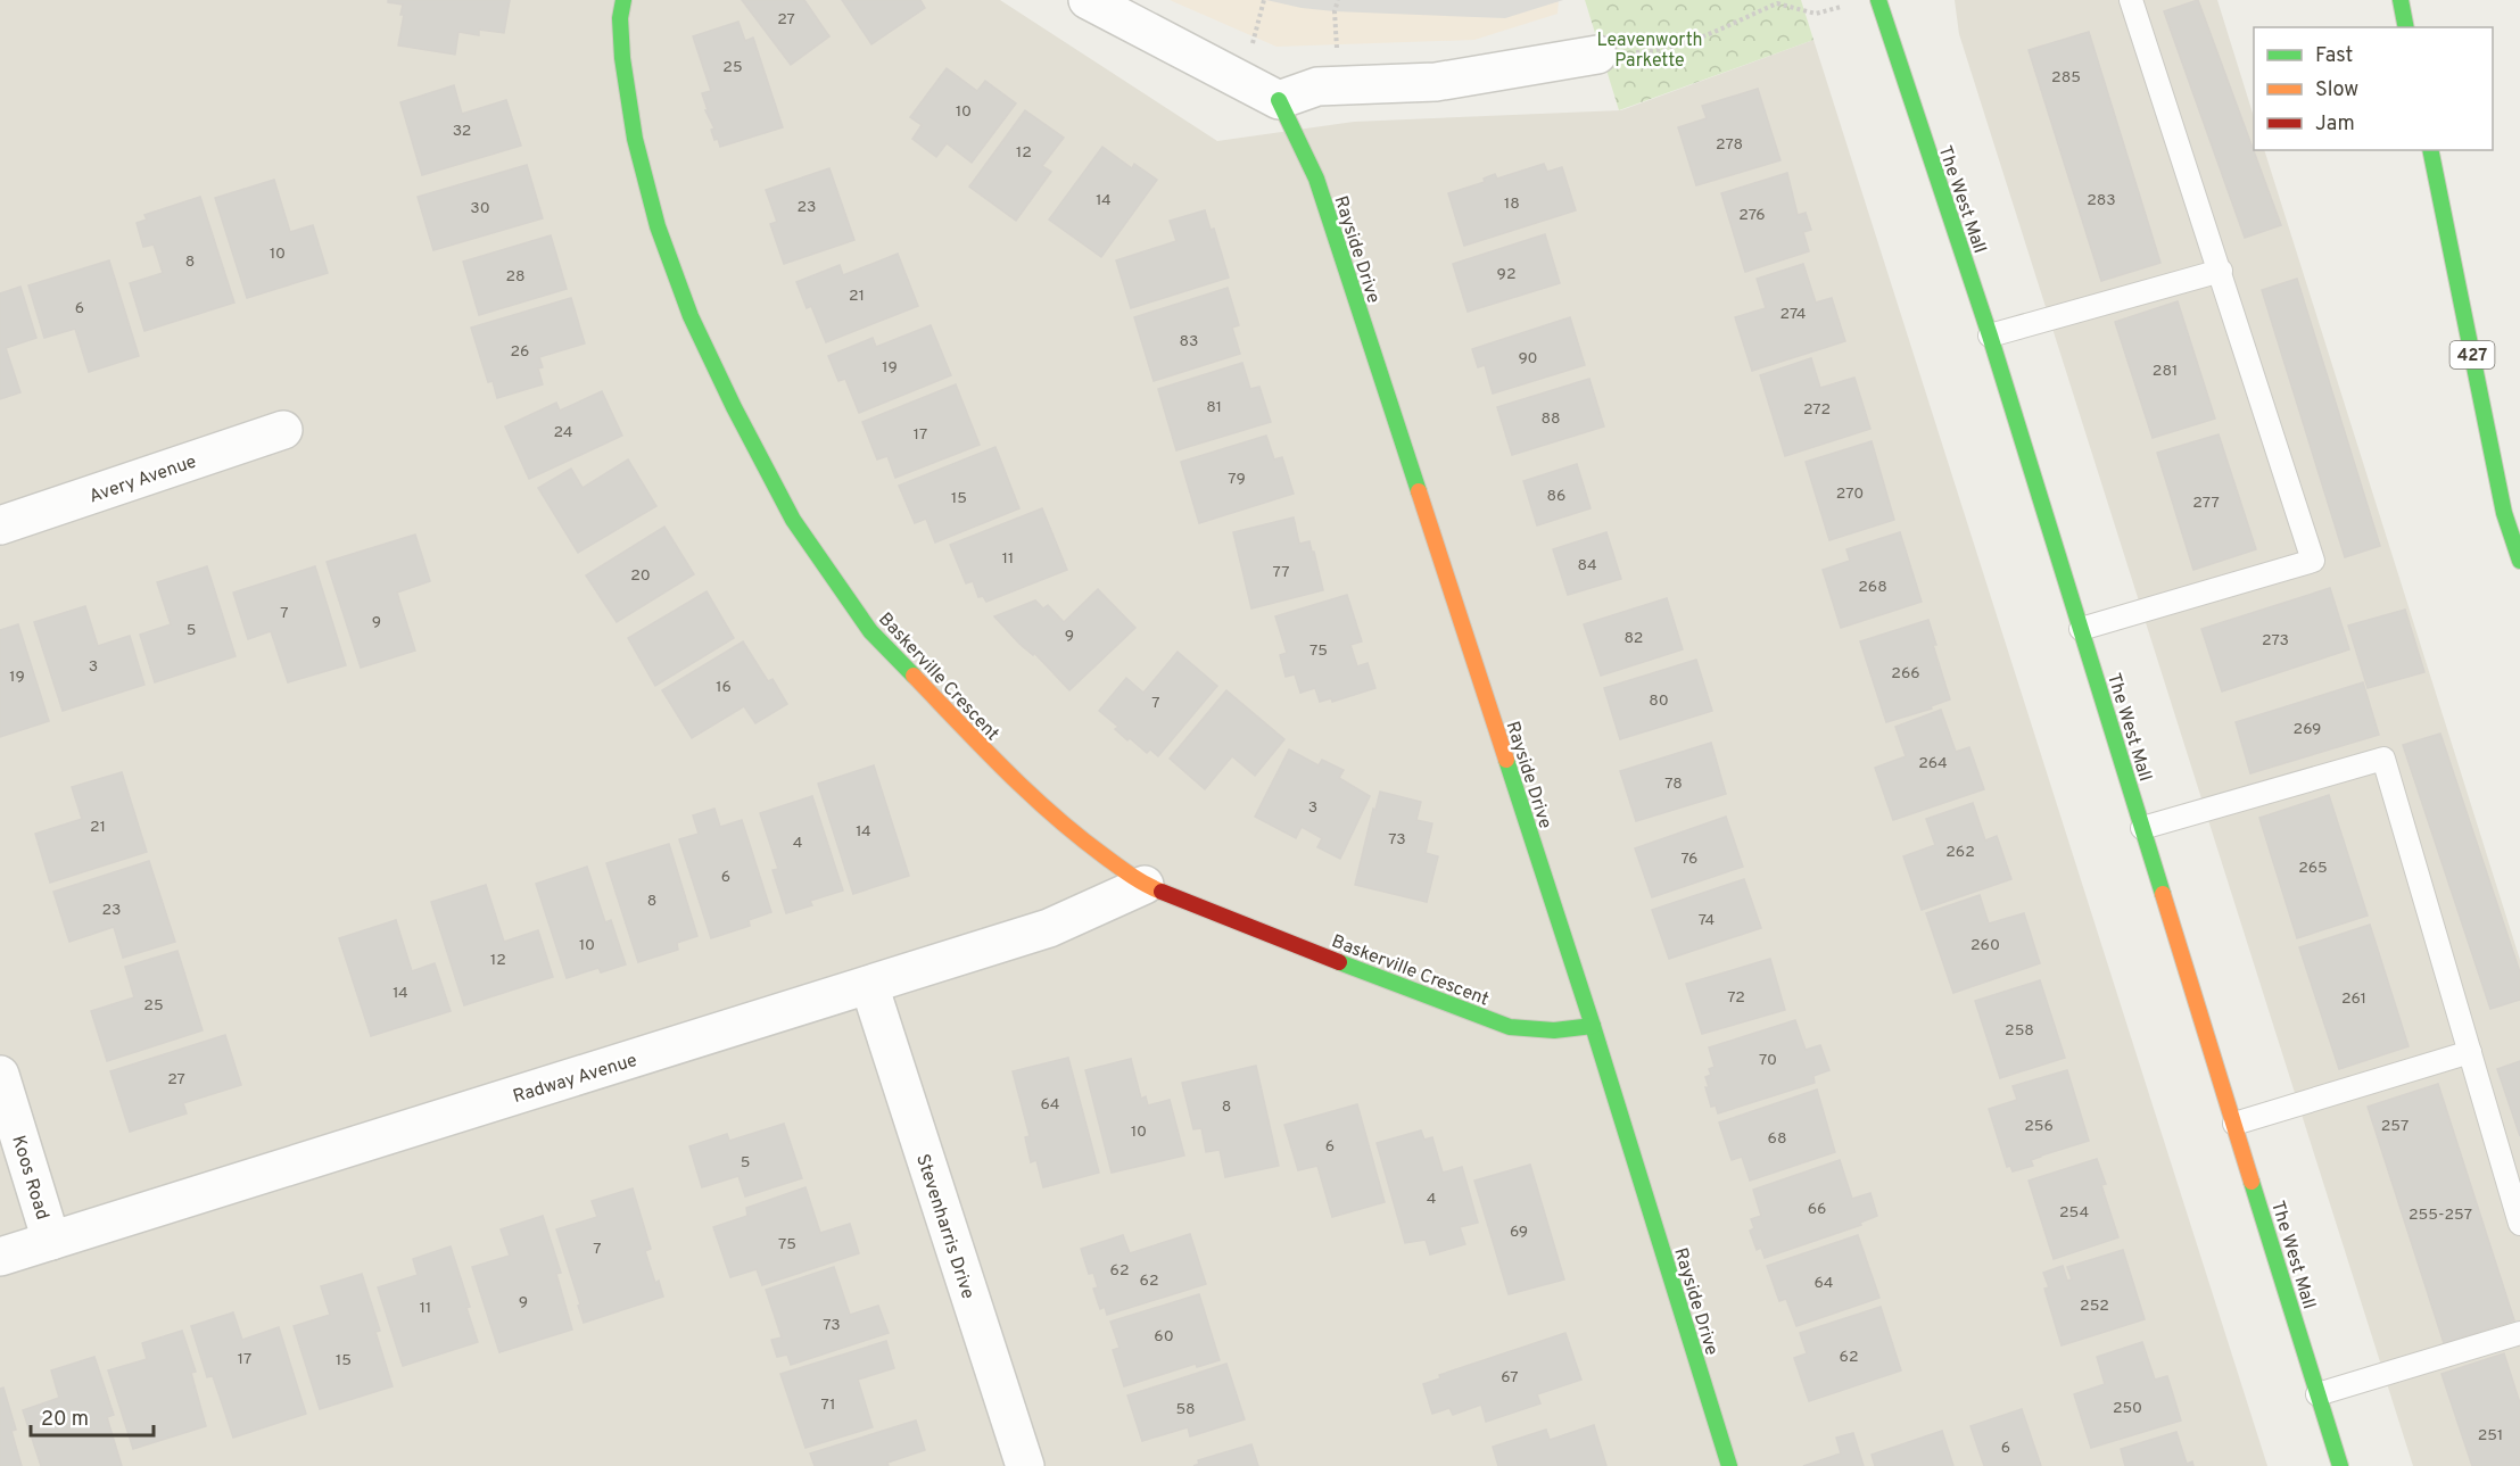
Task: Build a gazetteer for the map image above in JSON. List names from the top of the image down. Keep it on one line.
{"streets":{"main road":["The West Mall","Rayside Drive","427","Baskerville Crescent"],"street":["Avery Avenue","Radway Avenue","Koos Road","Stevenharris Drive"]},"crossings":[["Rayside Drive","Baskerville Crescent"],["Baskerville Crescent","Radway Avenue"],["Radway Avenue","Koos Road"],["Radway Avenue","Stevenharris Drive"]],"parks":["Leavenworth Parkette"],"house_numbers":["27","25","285","10","32","278","12","14","283","18","23","30","276","10","8","92","28","21","6","274","83","26","90","19","281","81","272","88","24","17","79","270","86","15","277","11","84","77","20","268","7","9","5","9","82","273","75","3","266","19","16","80","7","269","264","78","3","21","14","73","4","262","76","265","6","8","23","74","10","260","12","14","72","261","25","258","70","27","64","8","256","257","10","68","6","5","4","66","254","255-257","69","75","7","62","62","64","9","252","11","73","60","62","17","15","67","71","250","58","251","6"],"legend":["Fast","Slow","Jam"],"scale_bar":"20 m"}
